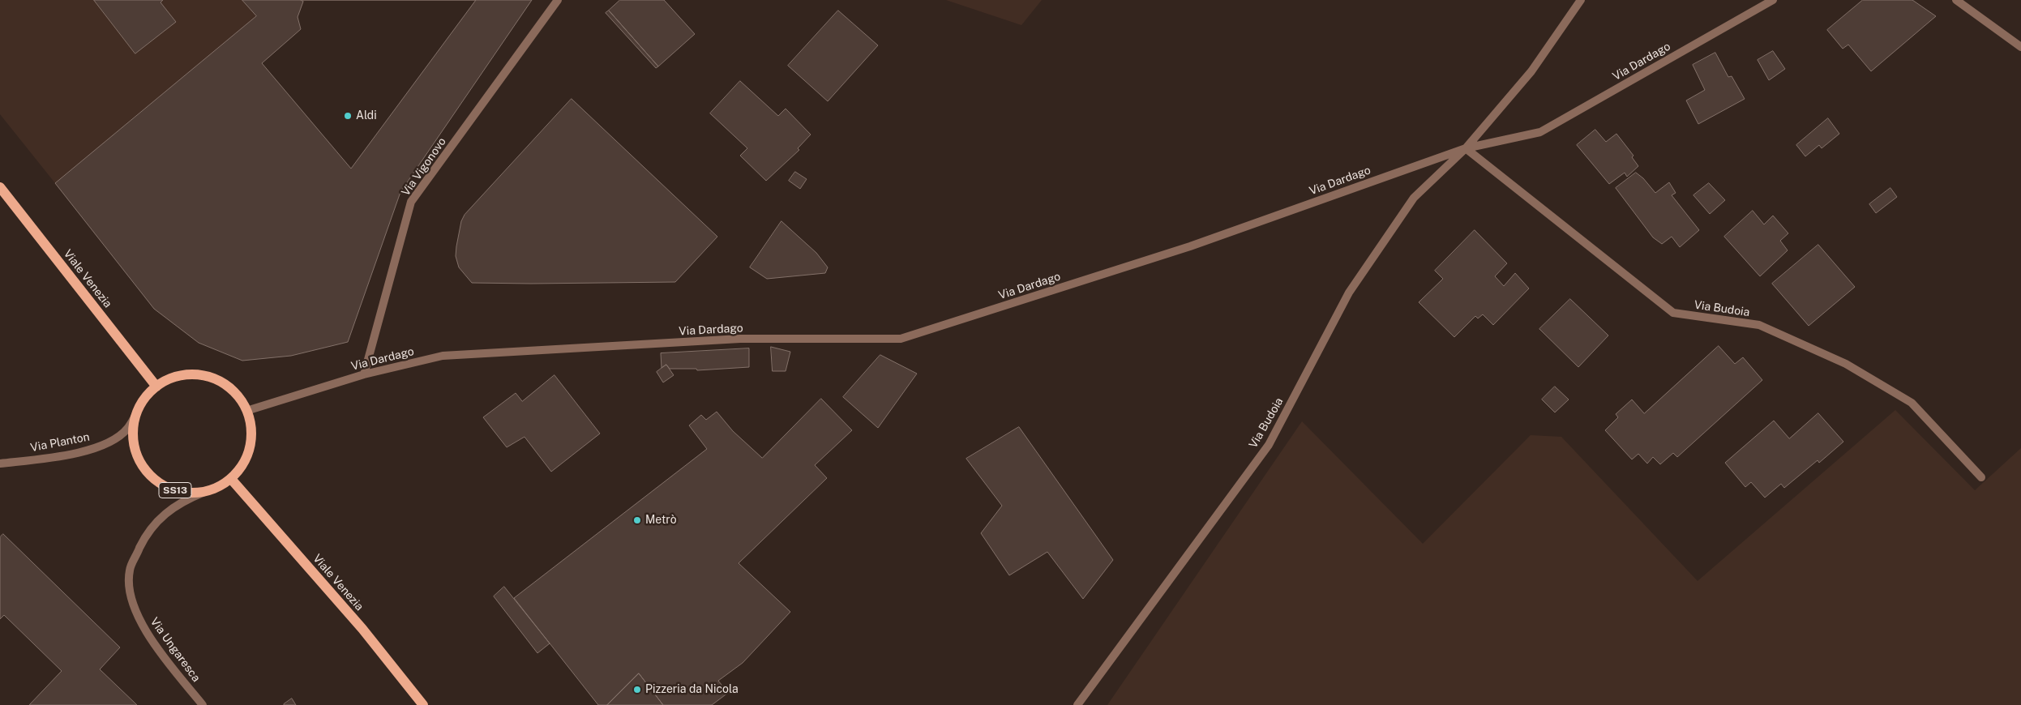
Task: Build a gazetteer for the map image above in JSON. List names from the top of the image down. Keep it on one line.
{"streets":{"main road":["Viale Venezia","SS13"],"street":["Via Dardago","Via Vigonovo","Via Budoia","Via Planton","Via Ungaresca"]},"crossings":[["Via Dardago","Via Vigonovo"],["Via Dardago","Viale Venezia"],["Via Dardago","Via Budoia"],["Via Dardago","Via Planton"],["Via Dardago","SS13"],["Via Dardago","Via Ungaresca"],["Viale Venezia","Via Planton"],["Viale Venezia","SS13"],["Viale Venezia","Via Ungaresca"],["Via Planton","SS13"],["Via Planton","Via Ungaresca"],["SS13","Via Ungaresca"]],"places":["Aldi","Metrò","Pizzeria da Nicola"]}
